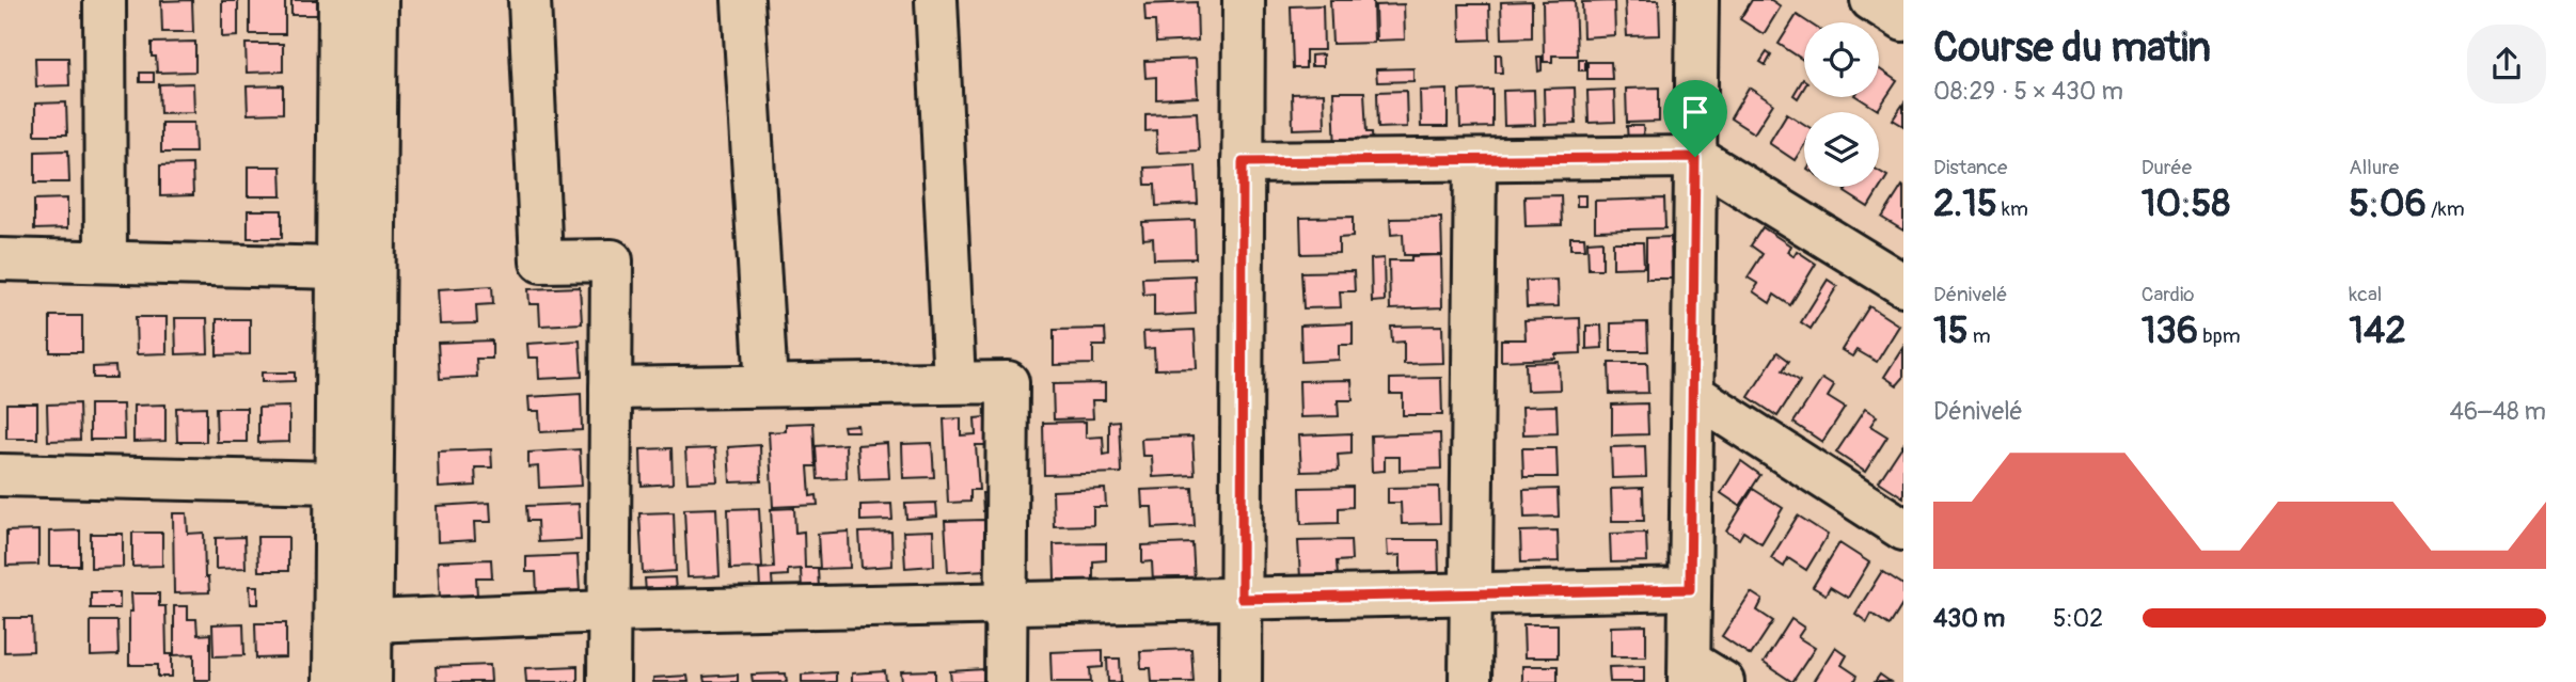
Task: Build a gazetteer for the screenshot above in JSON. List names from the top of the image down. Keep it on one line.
{"page":{"heading":["Course du matin","08:29 · 5 × 430 m"],"stats":[["Distance","2.15 km"],["Durée","10:58"],["Allure","5:06 /km"],["Dénivelé","15 m"],["Cardio","136 bpm"],["kcal","142"]],"chart":["Dénivelé","46–48 m"],"list":[{"name":"430 m","note":"5:02"}]}}
